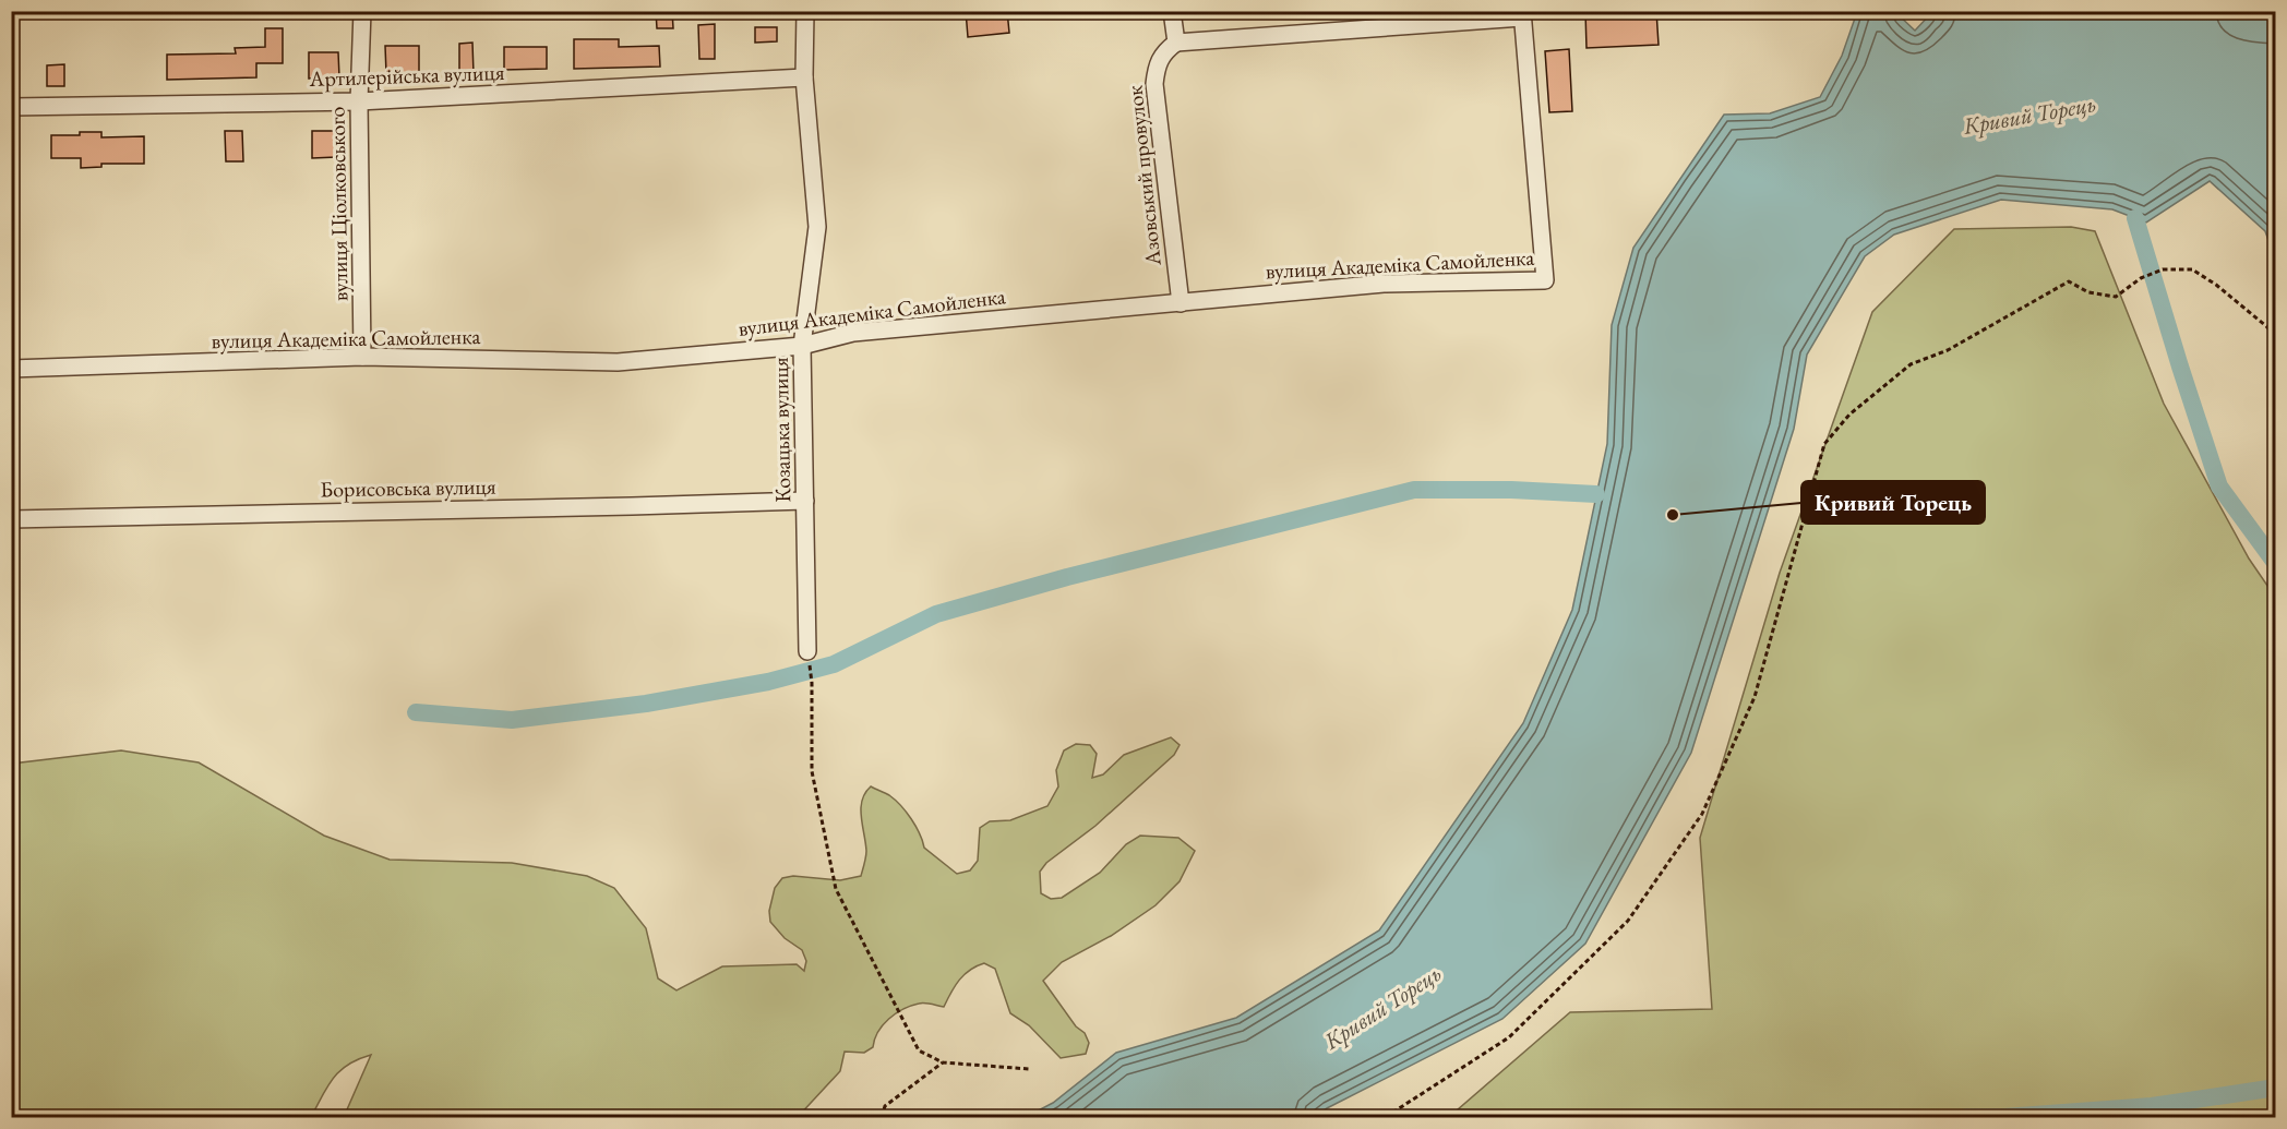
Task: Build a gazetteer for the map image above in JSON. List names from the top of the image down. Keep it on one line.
{"streets":{"street":["Артилерійська вулиця","Азовський провулок","вулиця Ціолковського","вулиця Академіка Самойленка","Козацька вулиця","Борисовська вулиця"]},"crossings":[["Артилерійська вулиця","вулиця Ціолковського"],["Артилерійська вулиця","Козацька вулиця"],["Азовський провулок","вулиця Академіка Самойленка"],["вулиця Ціолковського","вулиця Академіка Самойленка"],["вулиця Академіка Самойленка","Козацька вулиця"],["Козацька вулиця","Борисовська вулиця"]],"water":["Кривий Торець"],"places":["Кривий Торець"]}
